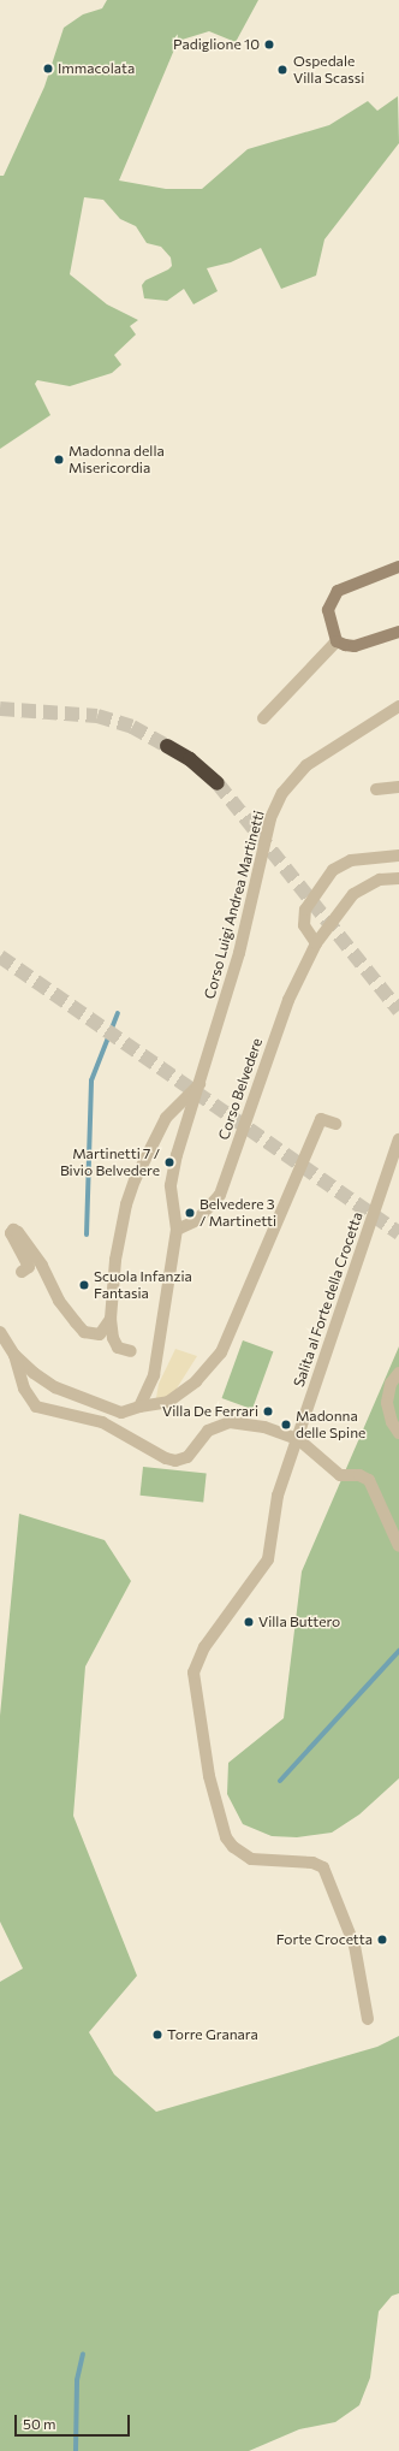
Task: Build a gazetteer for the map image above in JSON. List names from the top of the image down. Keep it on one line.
{"streets":{"street":["Corso Luigi Andrea Martinetti","Corso Belvedere","Salita al Forte della Crocetta"]},"crossings":[["Corso Luigi Andrea Martinetti","Corso Belvedere"]],"places":["Padiglione 10","Immacolata","Ospedale Villa Scassi","Madonna della Misericordia","Martinetti 7 / Bivio Belvedere","Belvedere 3 / Martinetti","Scuola Infanzia Fantasia","Villa De Ferrari","Madonna delle Spine","Villa Buttero","Forte Crocetta","Torre Granara"],"scale_bar":"50 m"}
